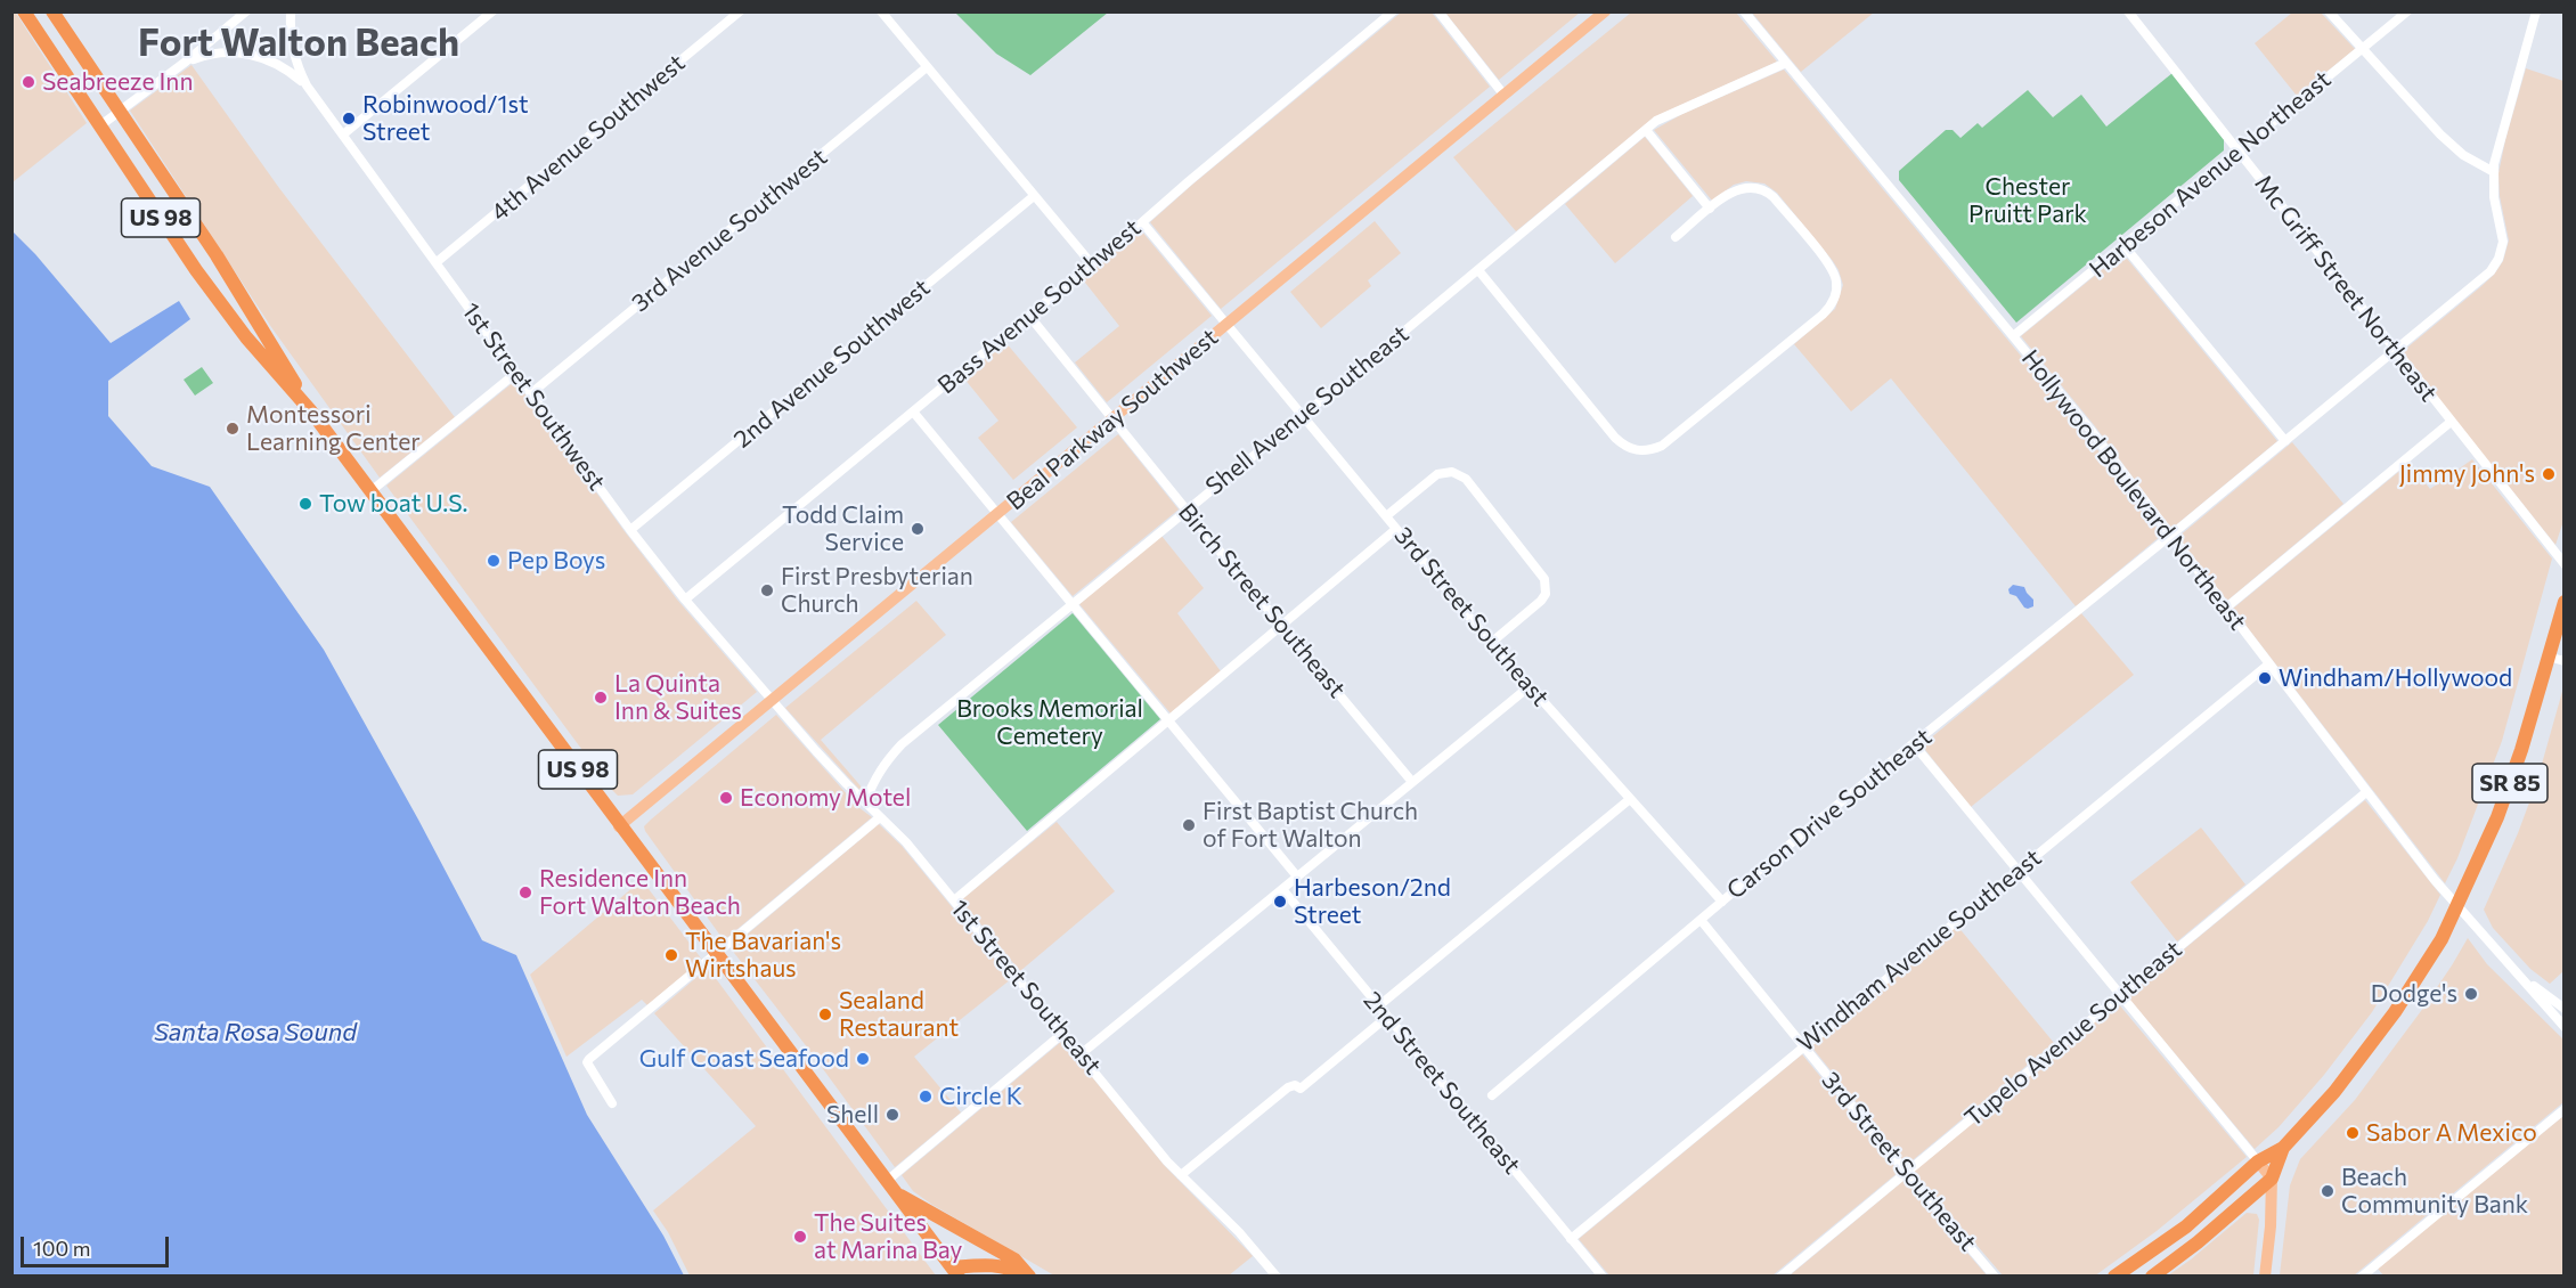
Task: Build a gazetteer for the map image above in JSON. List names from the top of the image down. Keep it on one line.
{"streets":{"highway":["US 98","SR 85"],"main road":["Beal Parkway Southwest"],"street":["4th Avenue Southwest","Harbeson Avenue Northeast","3rd Avenue Southwest","Mc Griff Street Northeast","Bass Avenue Southwest","2nd Avenue Southwest","1st Street Southwest","Shell Avenue Southeast","Hollywood Boulevard Northeast","Birch Street Southeast","3rd Street Southeast","Carson Drive Southeast","Windham Avenue Southeast","1st Street Southeast","Tupelo Avenue Southeast","2nd Street Southeast"]},"crossings":[["4th Avenue Southwest","1st Street Southwest"],["Harbeson Avenue Northeast","Mc Griff Street Northeast"],["Harbeson Avenue Northeast","Hollywood Boulevard Northeast"],["US 98","Beal Parkway Southwest"],["3rd Avenue Southwest","1st Street Southwest"],["Mc Griff Street Northeast","Carson Drive Southeast"],["Bass Avenue Southwest","1st Street Southwest"],["Bass Avenue Southwest","Birch Street Southeast"],["Bass Avenue Southwest","3rd Street Southeast"],["2nd Avenue Southwest","1st Street Southwest"],["1st Street Southwest","Beal Parkway Southwest"],["1st Street Southwest","1st Street Southeast"],["Shell Avenue Southeast","Hollywood Boulevard Northeast"],["Shell Avenue Southeast","Birch Street Southeast"],["Shell Avenue Southeast","3rd Street Southeast"],["Shell Avenue Southeast","1st Street Southeast"],["Beal Parkway Southwest","Birch Street Southeast"],["Beal Parkway Southwest","3rd Street Southeast"],["Beal Parkway Southwest","1st Street Southeast"],["Hollywood Boulevard Northeast","SR 85"],["Hollywood Boulevard Northeast","Carson Drive Southeast"],["Hollywood Boulevard Northeast","Windham Avenue Southeast"],["Hollywood Boulevard Northeast","Tupelo Avenue Southeast"],["3rd Street Southeast","Carson Drive Southeast"],["3rd Street Southeast","Windham Avenue Southeast"],["3rd Street Southeast","Tupelo Avenue Southeast"],["Windham Avenue Southeast","2nd Street Southeast"]],"districts":["Fort Walton Beach"],"water":["Santa Rosa Sound"],"parks":["Chester Pruitt Park","Brooks Memorial Cemetery"],"places":["Seabreeze Inn","Robinwood/1st Street","Montessori Learning Center","Jimmy John's","Tow boat U.S.","Todd Claim Service","Pep Boys","First Presbyterian Church","Windham/Hollywood","La Quinta Inn & Suites","Economy Motel","First Baptist Church of Fort Walton","Residence Inn Fort Walton Beach","Harbeson/2nd Street","The Bavarian's Wirtshaus","Dodge's","Sealand Restaurant","Gulf Coast Seafood","Circle K","Shell","Sabor A Mexico","Beach Community Bank","The Suites at Marina Bay"],"scale_bar":"100 m"}
